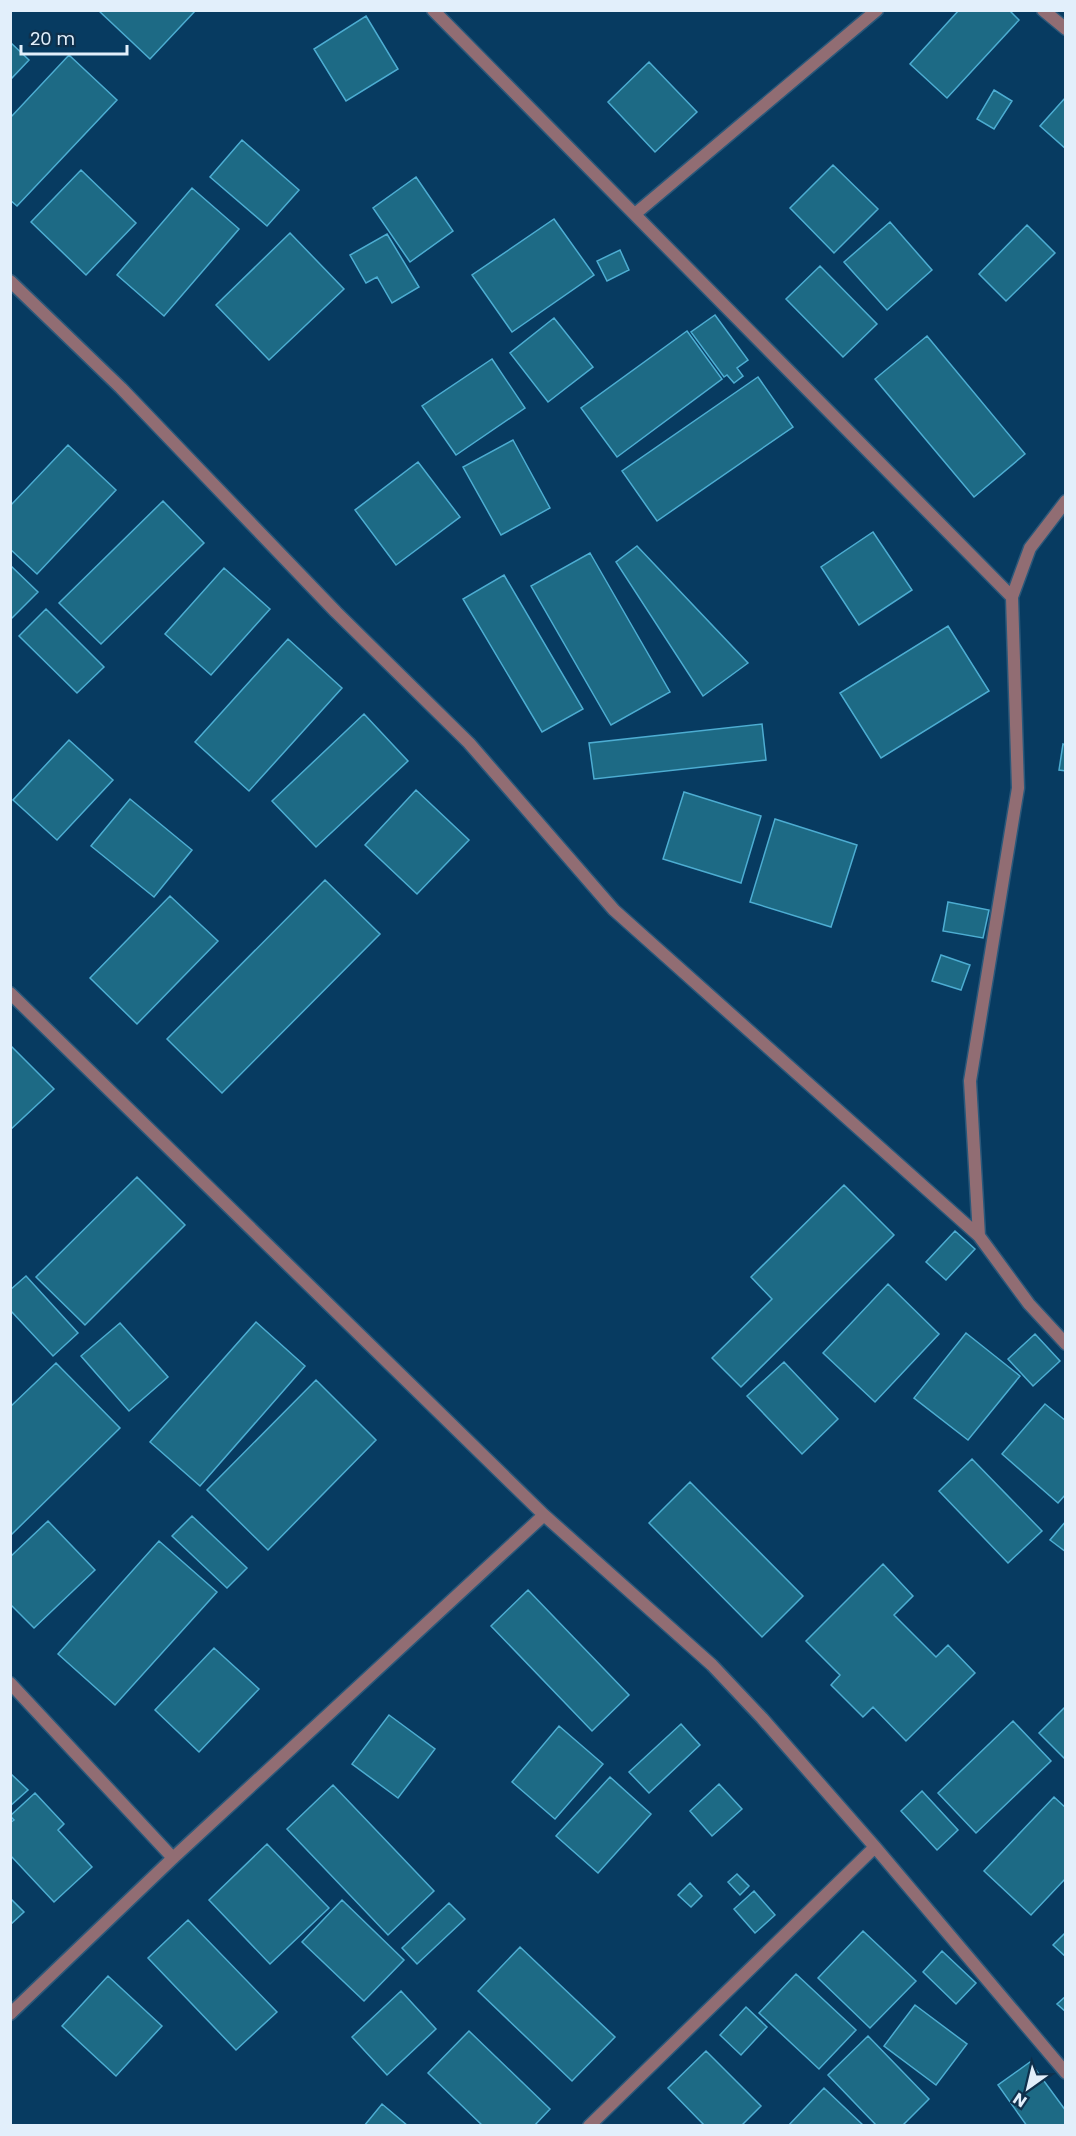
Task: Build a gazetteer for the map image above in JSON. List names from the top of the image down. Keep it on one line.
{"scale_bar":"20 m","north":"bottom left"}
